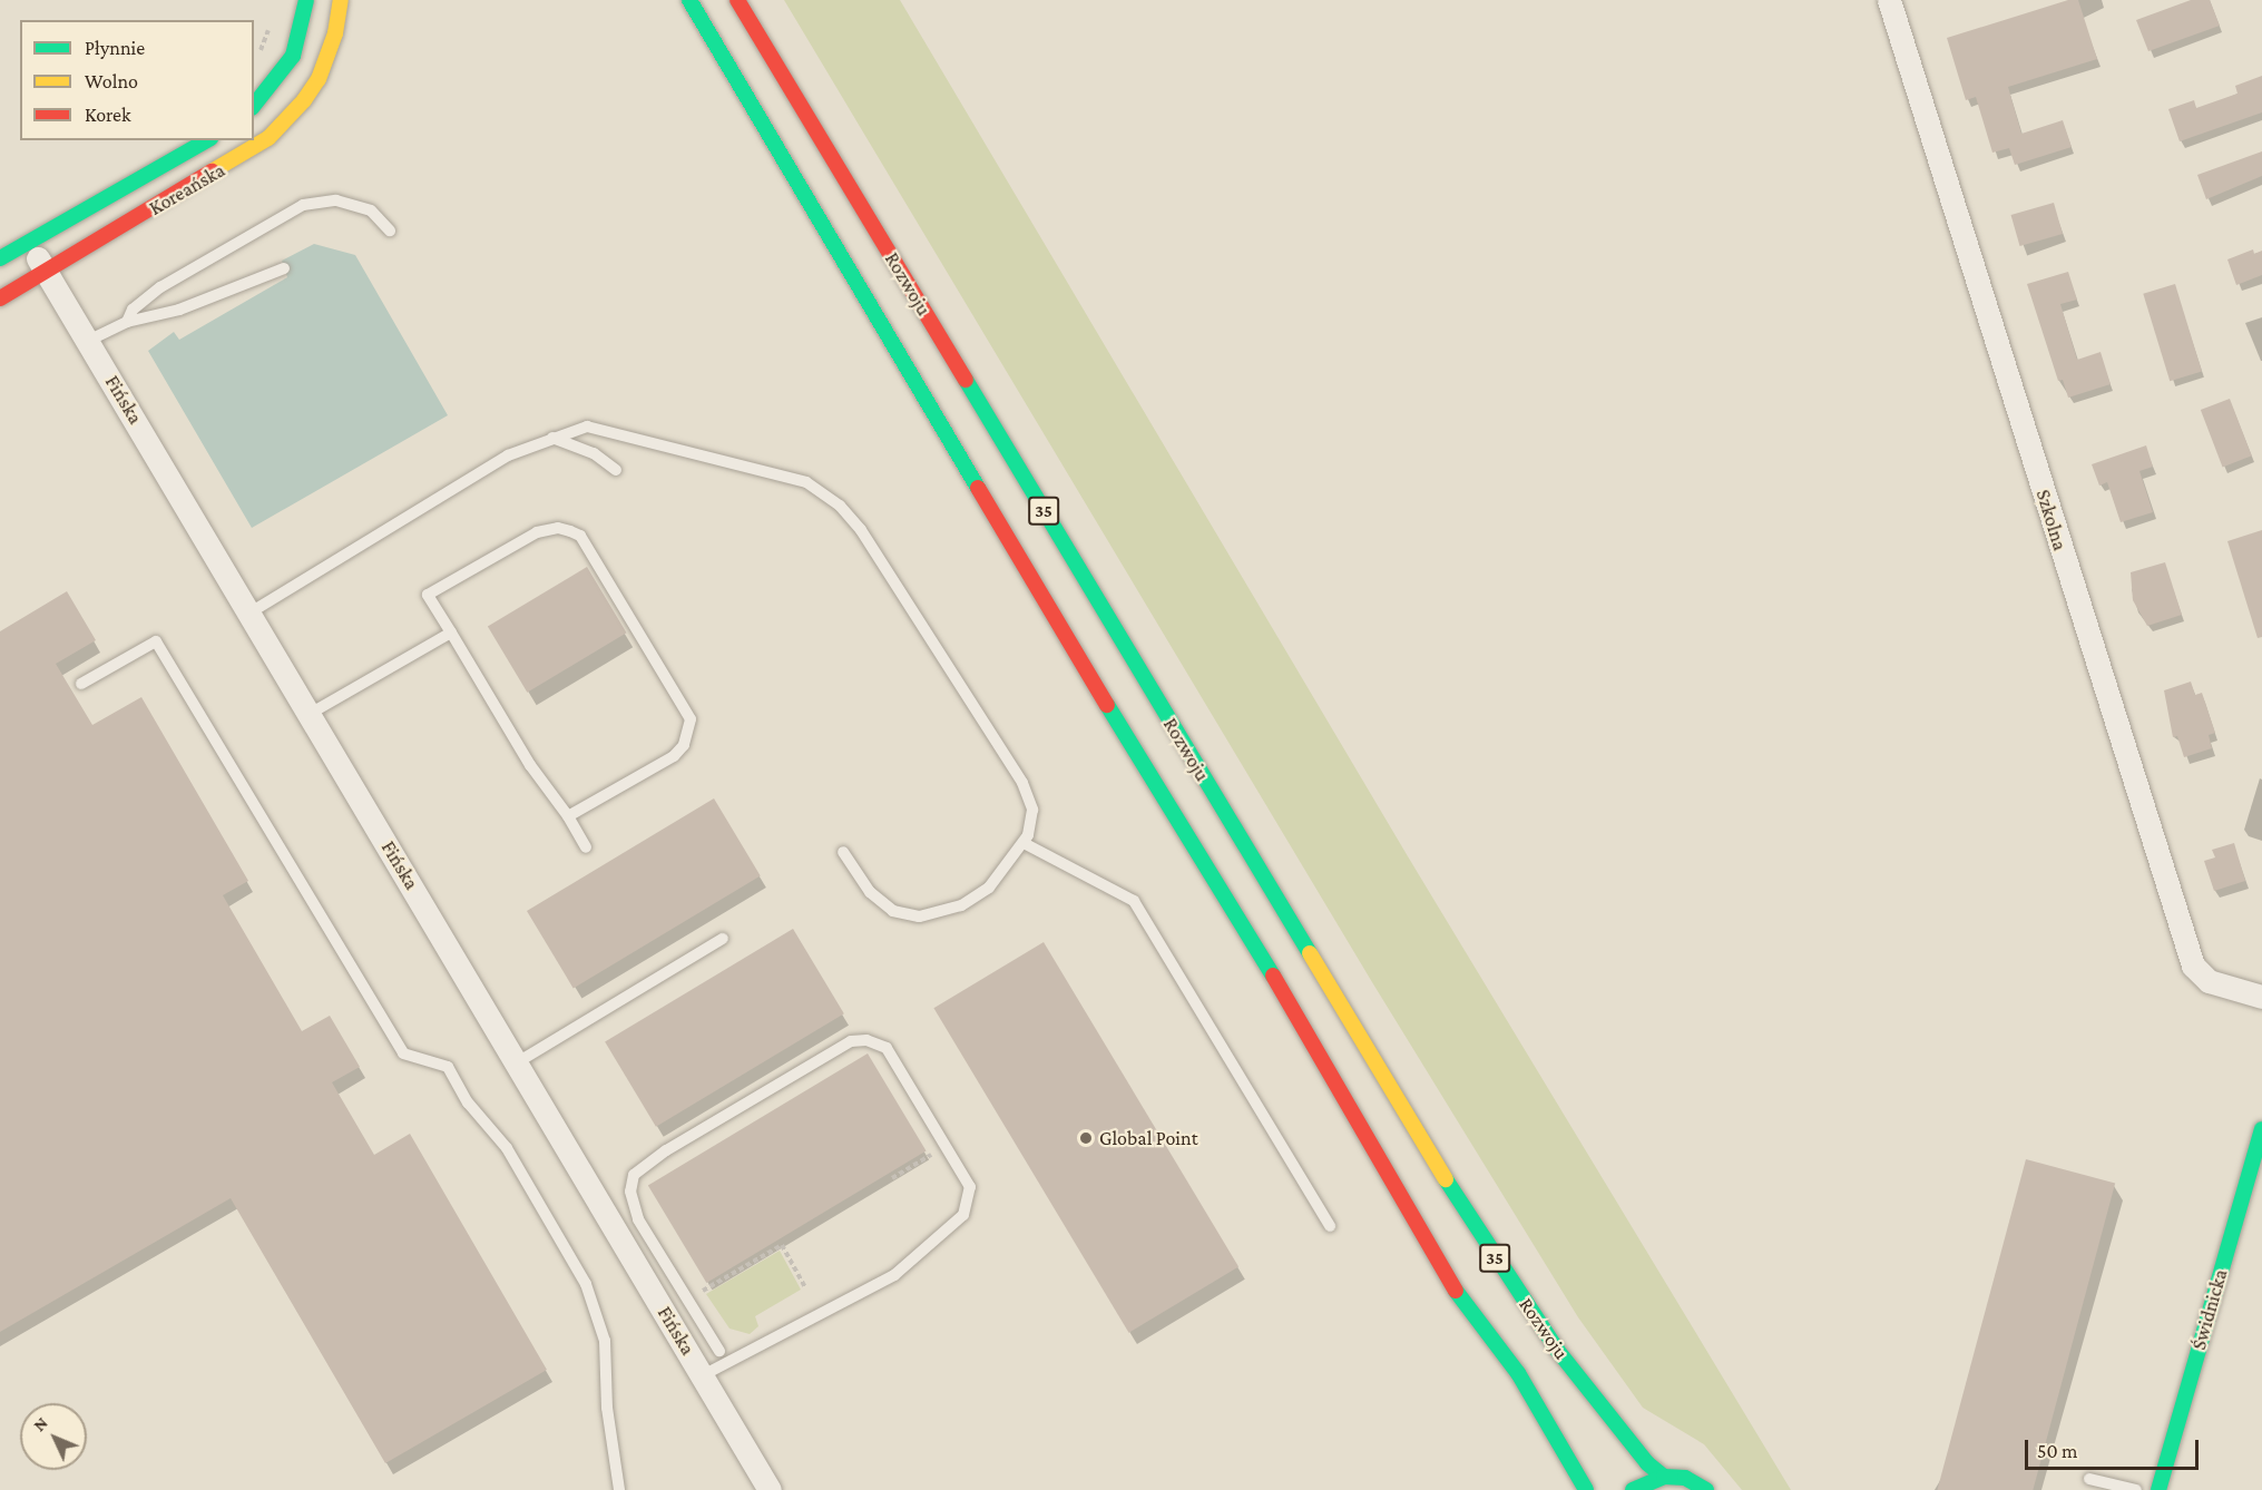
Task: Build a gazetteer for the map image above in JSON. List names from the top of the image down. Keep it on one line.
{"streets":{"main road":["Koreańska","Rozwoju","35","Świdnicka"],"street":["Fińska","Szkolna"]},"crossings":[["Koreańska","Fińska"],["Rozwoju","35"]],"places":["Global Point"],"legend":["Płynnie","Wolno","Korek"],"scale_bar":"50 m","north":"top left"}
